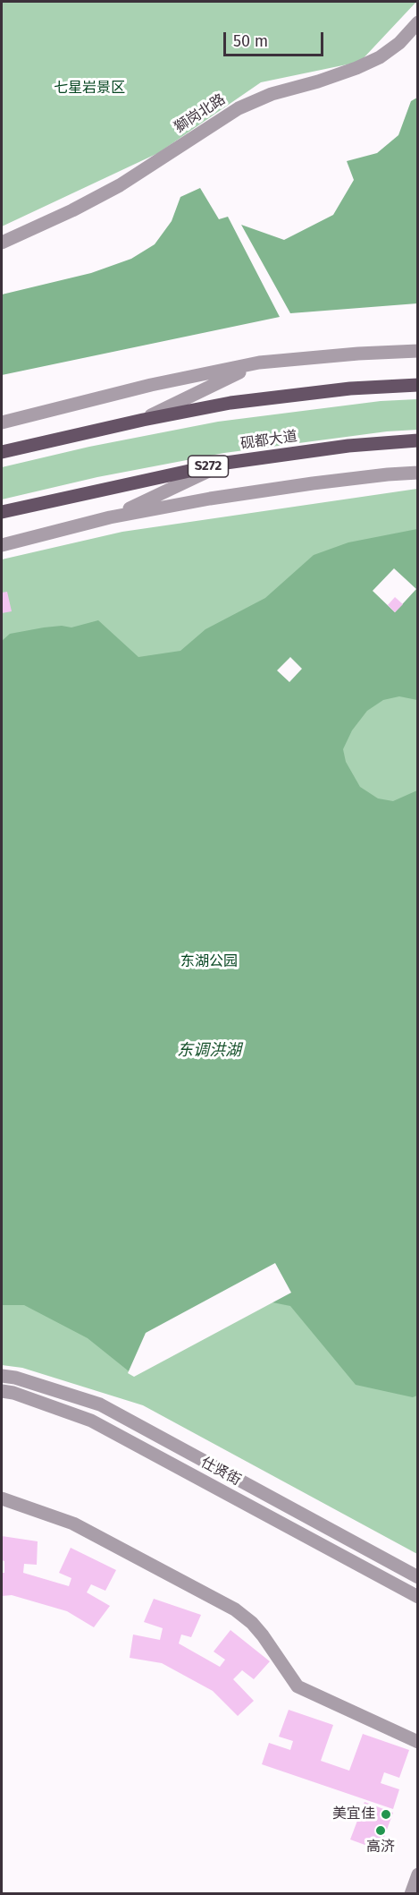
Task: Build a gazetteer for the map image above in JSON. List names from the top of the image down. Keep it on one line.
{"streets":{"main road":["砚都大道","S272"],"street":["獅岗北路","仕贤街"]},"water":["东调洪湖"],"parks":["七星岩景区","东湖公园"],"places":["美宜佳","高济"],"scale_bar":"50 m"}
